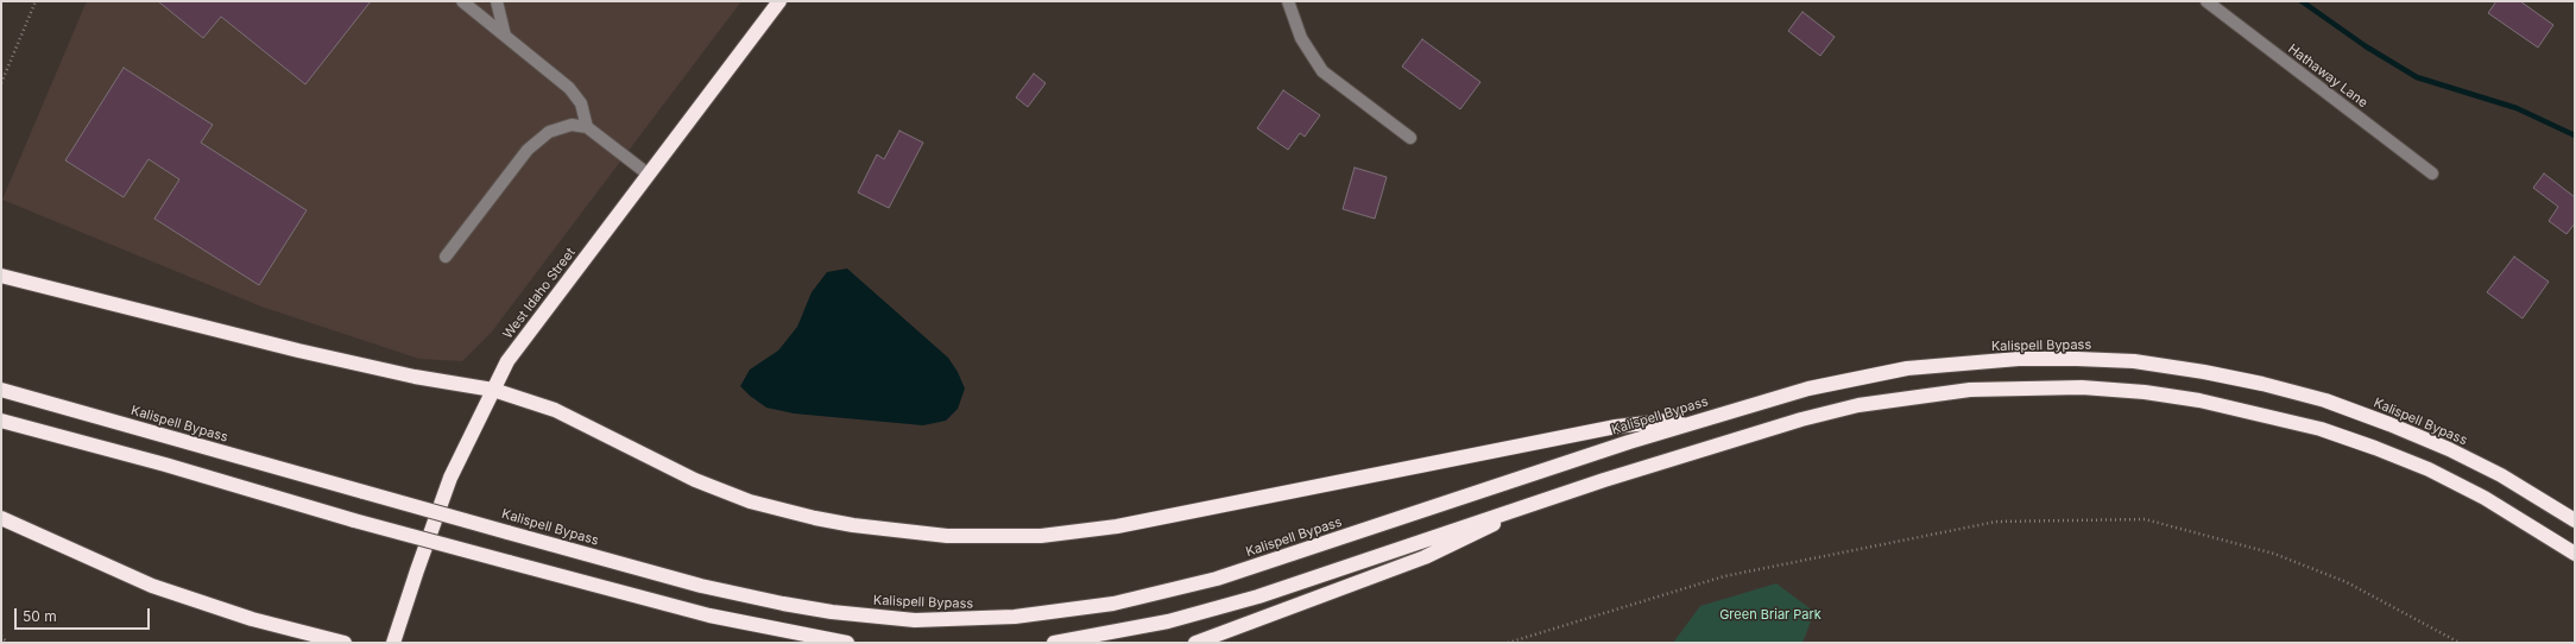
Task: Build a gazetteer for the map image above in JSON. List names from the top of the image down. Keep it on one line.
{"streets":{"highway":["West Idaho Street","Kalispell Bypass"],"street":["Hathaway Lane"]},"parks":["Green Briar Park"],"scale_bar":"50 m"}
